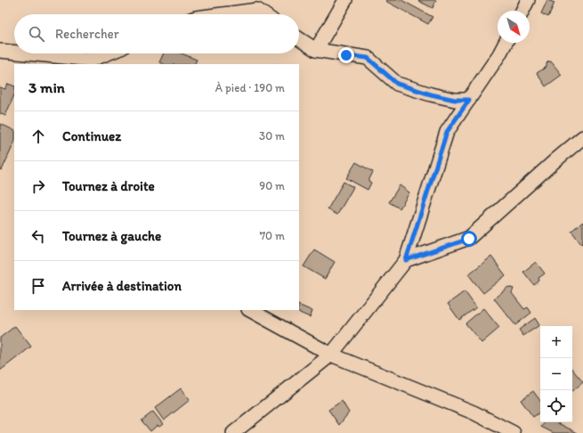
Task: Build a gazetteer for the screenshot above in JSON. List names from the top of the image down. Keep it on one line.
{"north":"bottom right","page":{"search":"Rechercher","heading":["3 min","À pied · 190 m"],"list":[["Continuez","30 m"],["Tournez à droite","90 m"],["Tournez à gauche","70 m"],"Arrivée à destination"],"map_buttons":["+","−"]}}
